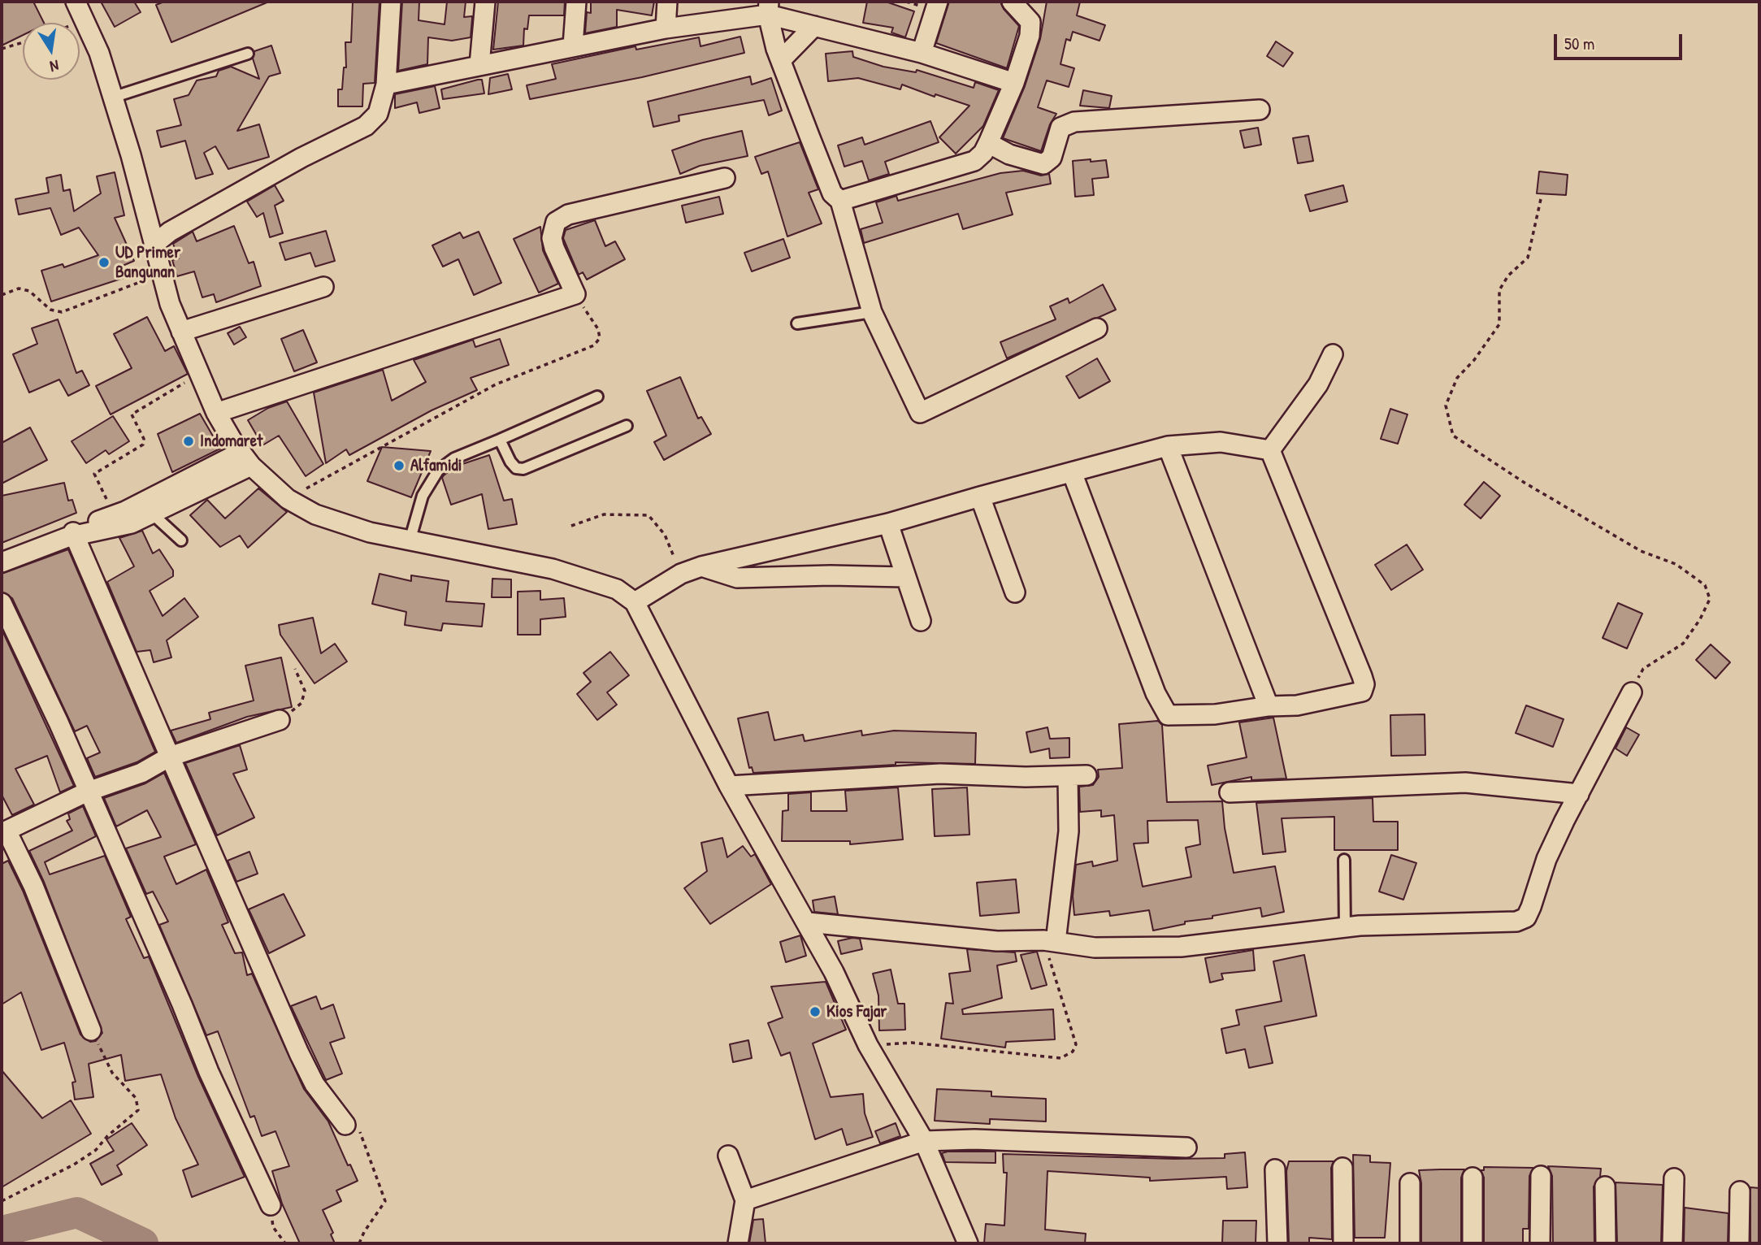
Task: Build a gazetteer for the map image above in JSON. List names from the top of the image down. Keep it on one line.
{"places":["UD Primer Bangunan","Indomaret","Alfamidi","Kios Fajar"],"scale_bar":"50 m","north":"bottom"}
